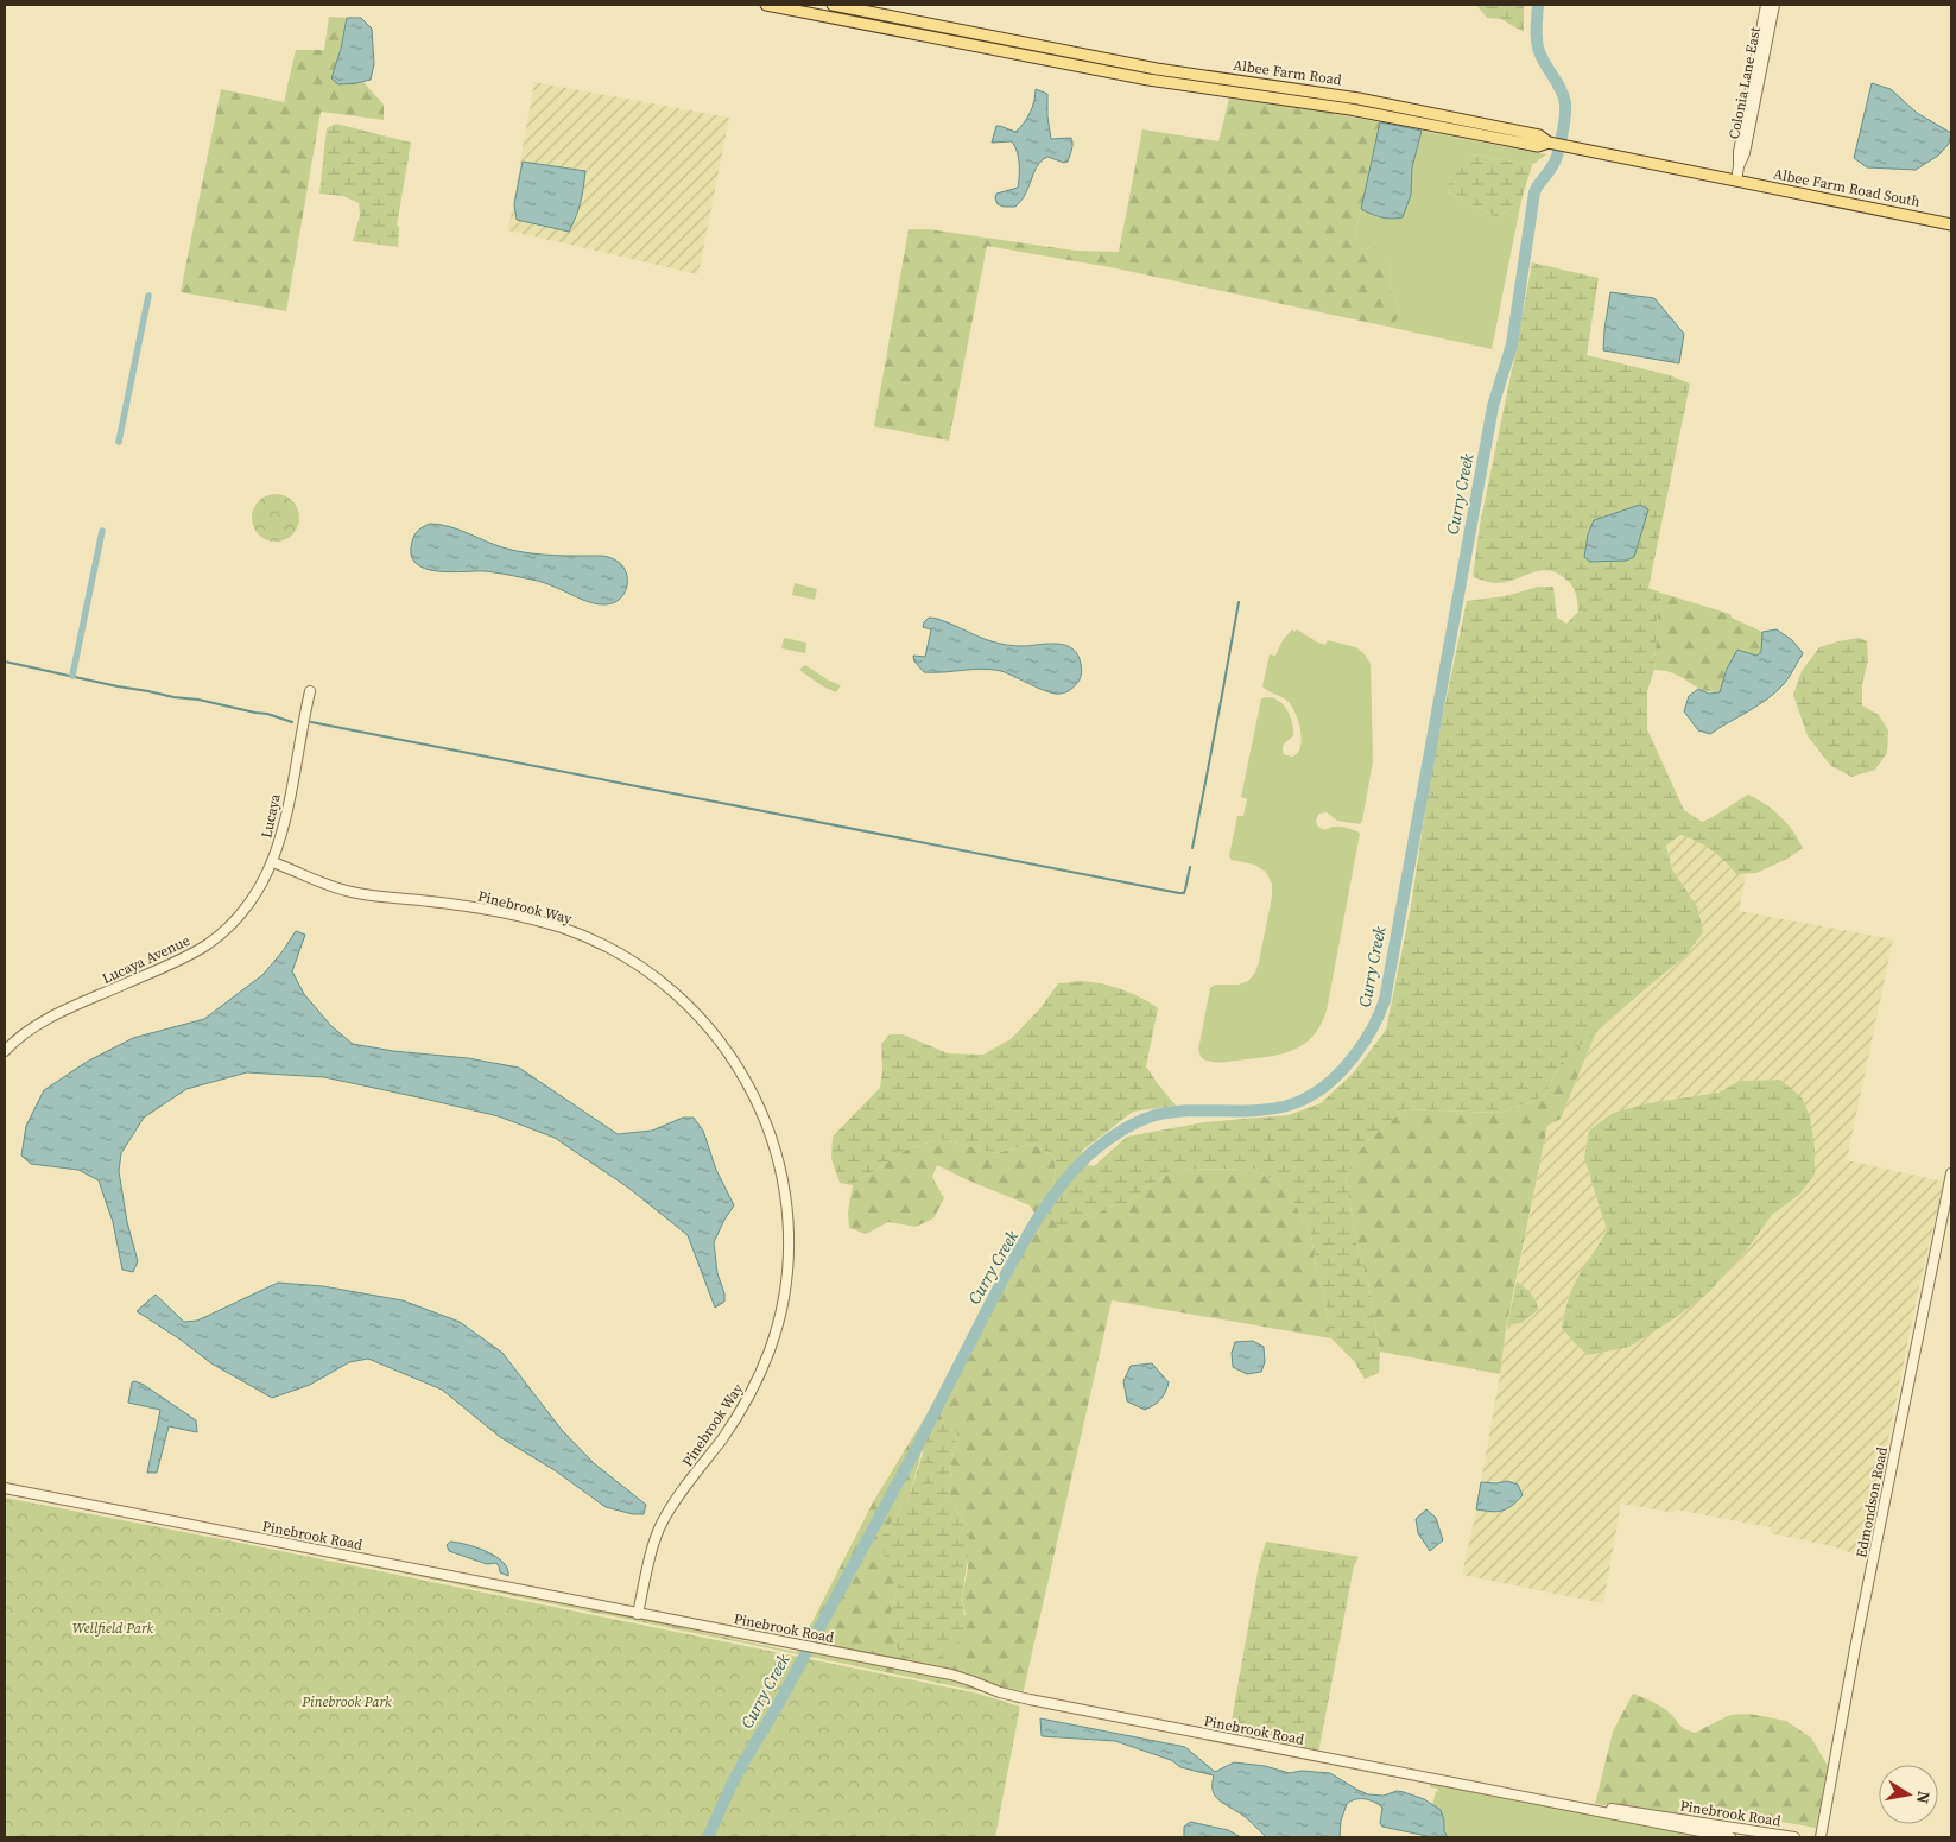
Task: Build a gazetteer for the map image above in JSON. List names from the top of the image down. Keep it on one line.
{"streets":{"main road":["Albee Farm Road","Albee Farm Road South"],"street":["Colonia Lane East","Lucaya","Pinebrook Way","Lucaya Avenue","Edmondson Road","Pinebrook Road"]},"crossings":[["Albee Farm Road","Colonia Lane East"],["Albee Farm Road","Albee Farm Road South"],["Colonia Lane East","Albee Farm Road South"],["Lucaya","Pinebrook Way"],["Lucaya","Lucaya Avenue"],["Pinebrook Way","Lucaya Avenue"],["Pinebrook Way","Pinebrook Road"]],"water":["Curry Creek"],"parks":["Wellfield Park","Pinebrook Park"],"north":"right"}
